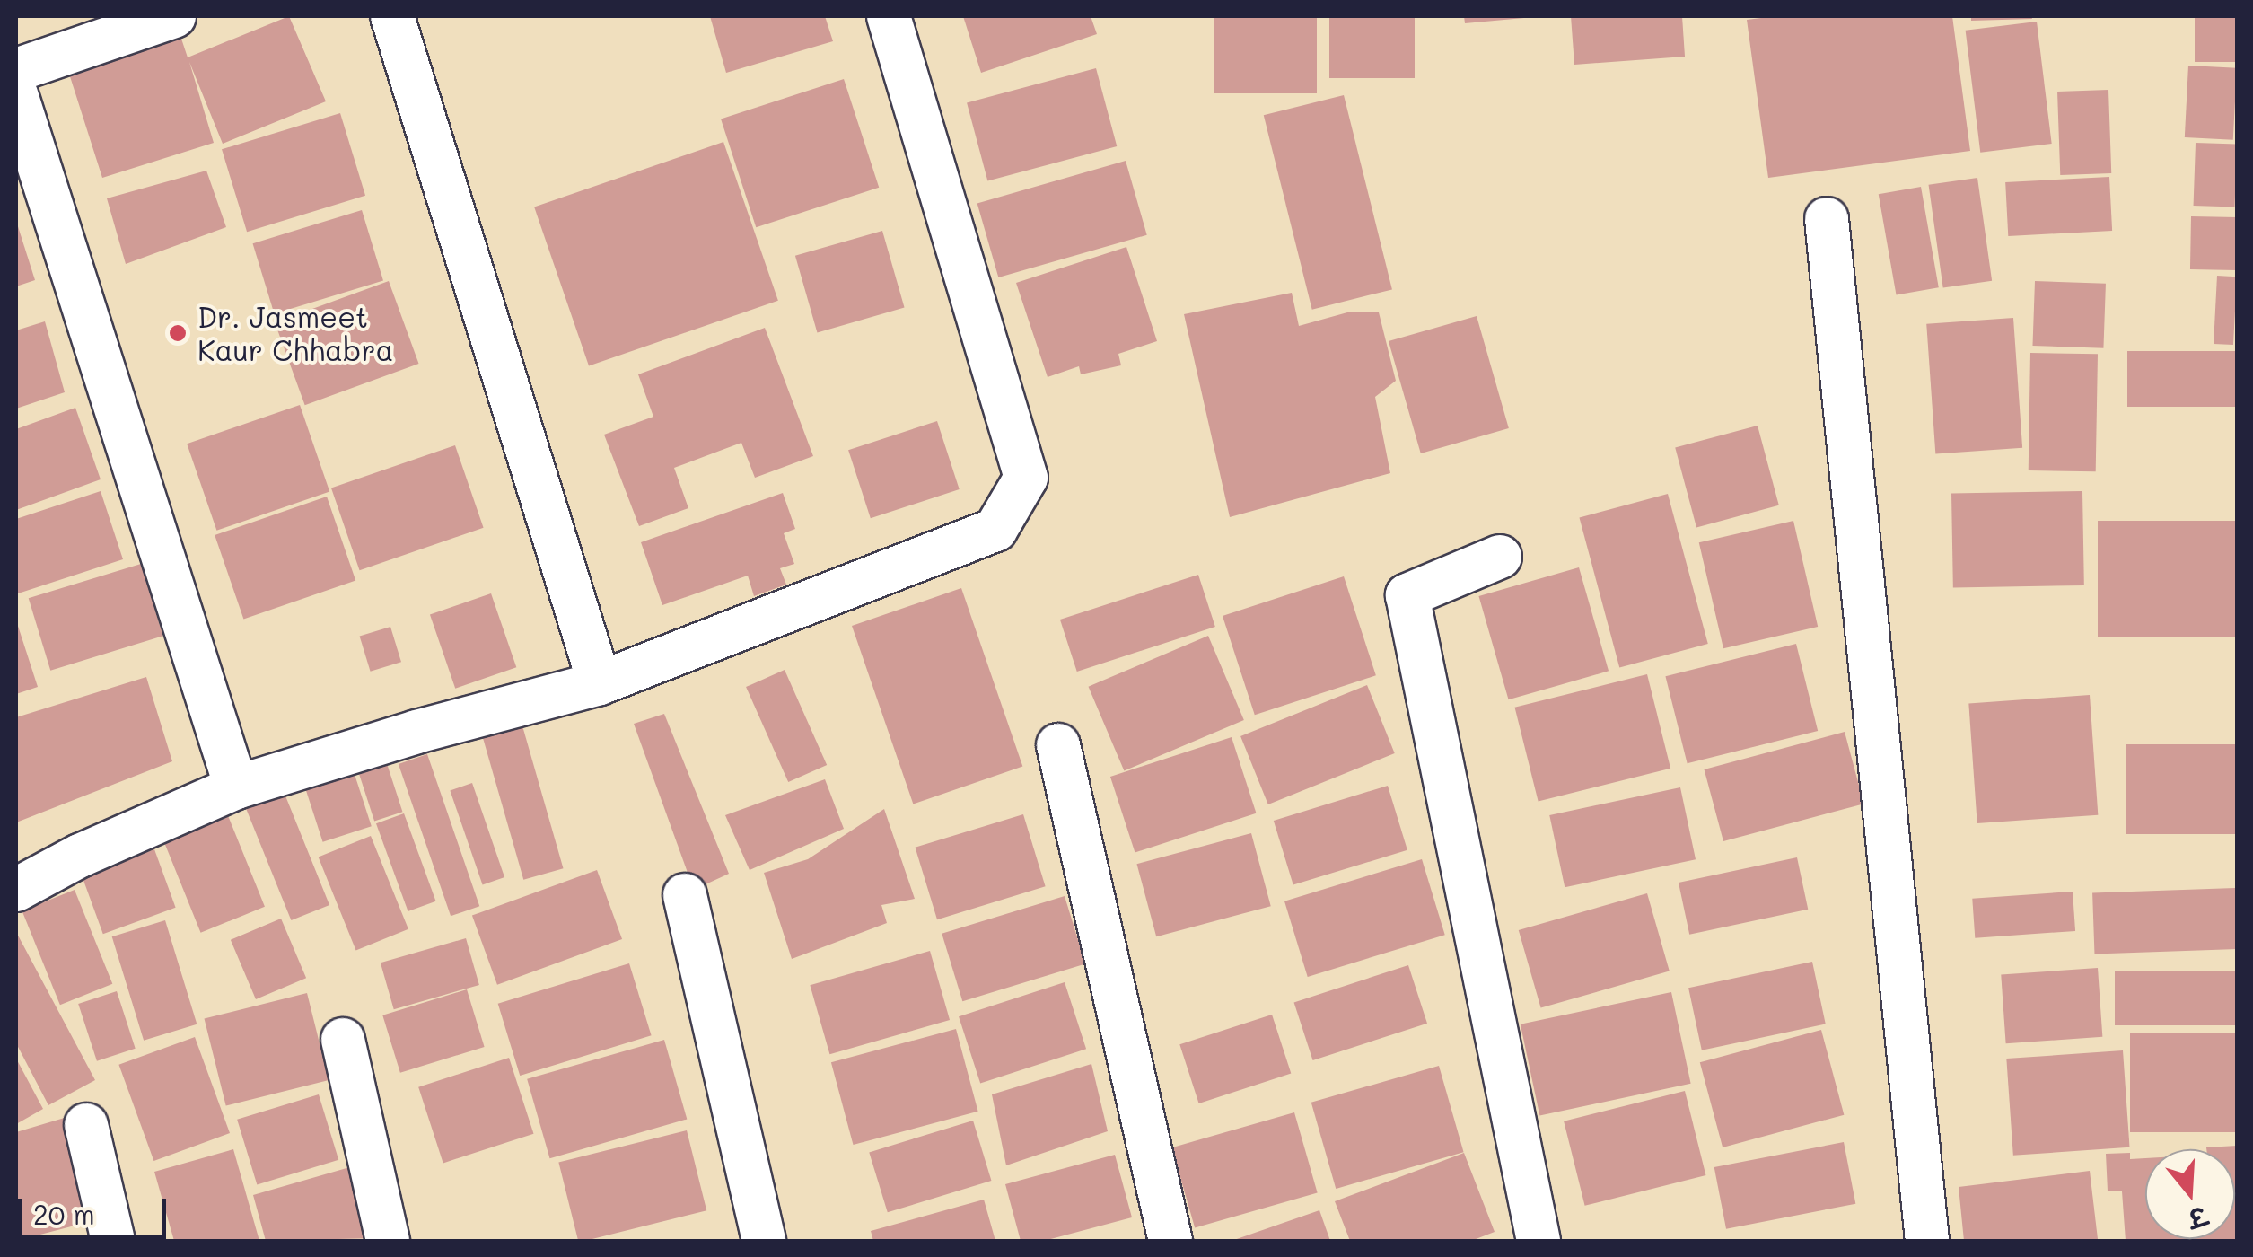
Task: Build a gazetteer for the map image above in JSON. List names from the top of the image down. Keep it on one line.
{"places":["Dr. Jasmeet Kaur Chhabra"],"scale_bar":"20 m","north":"bottom"}
